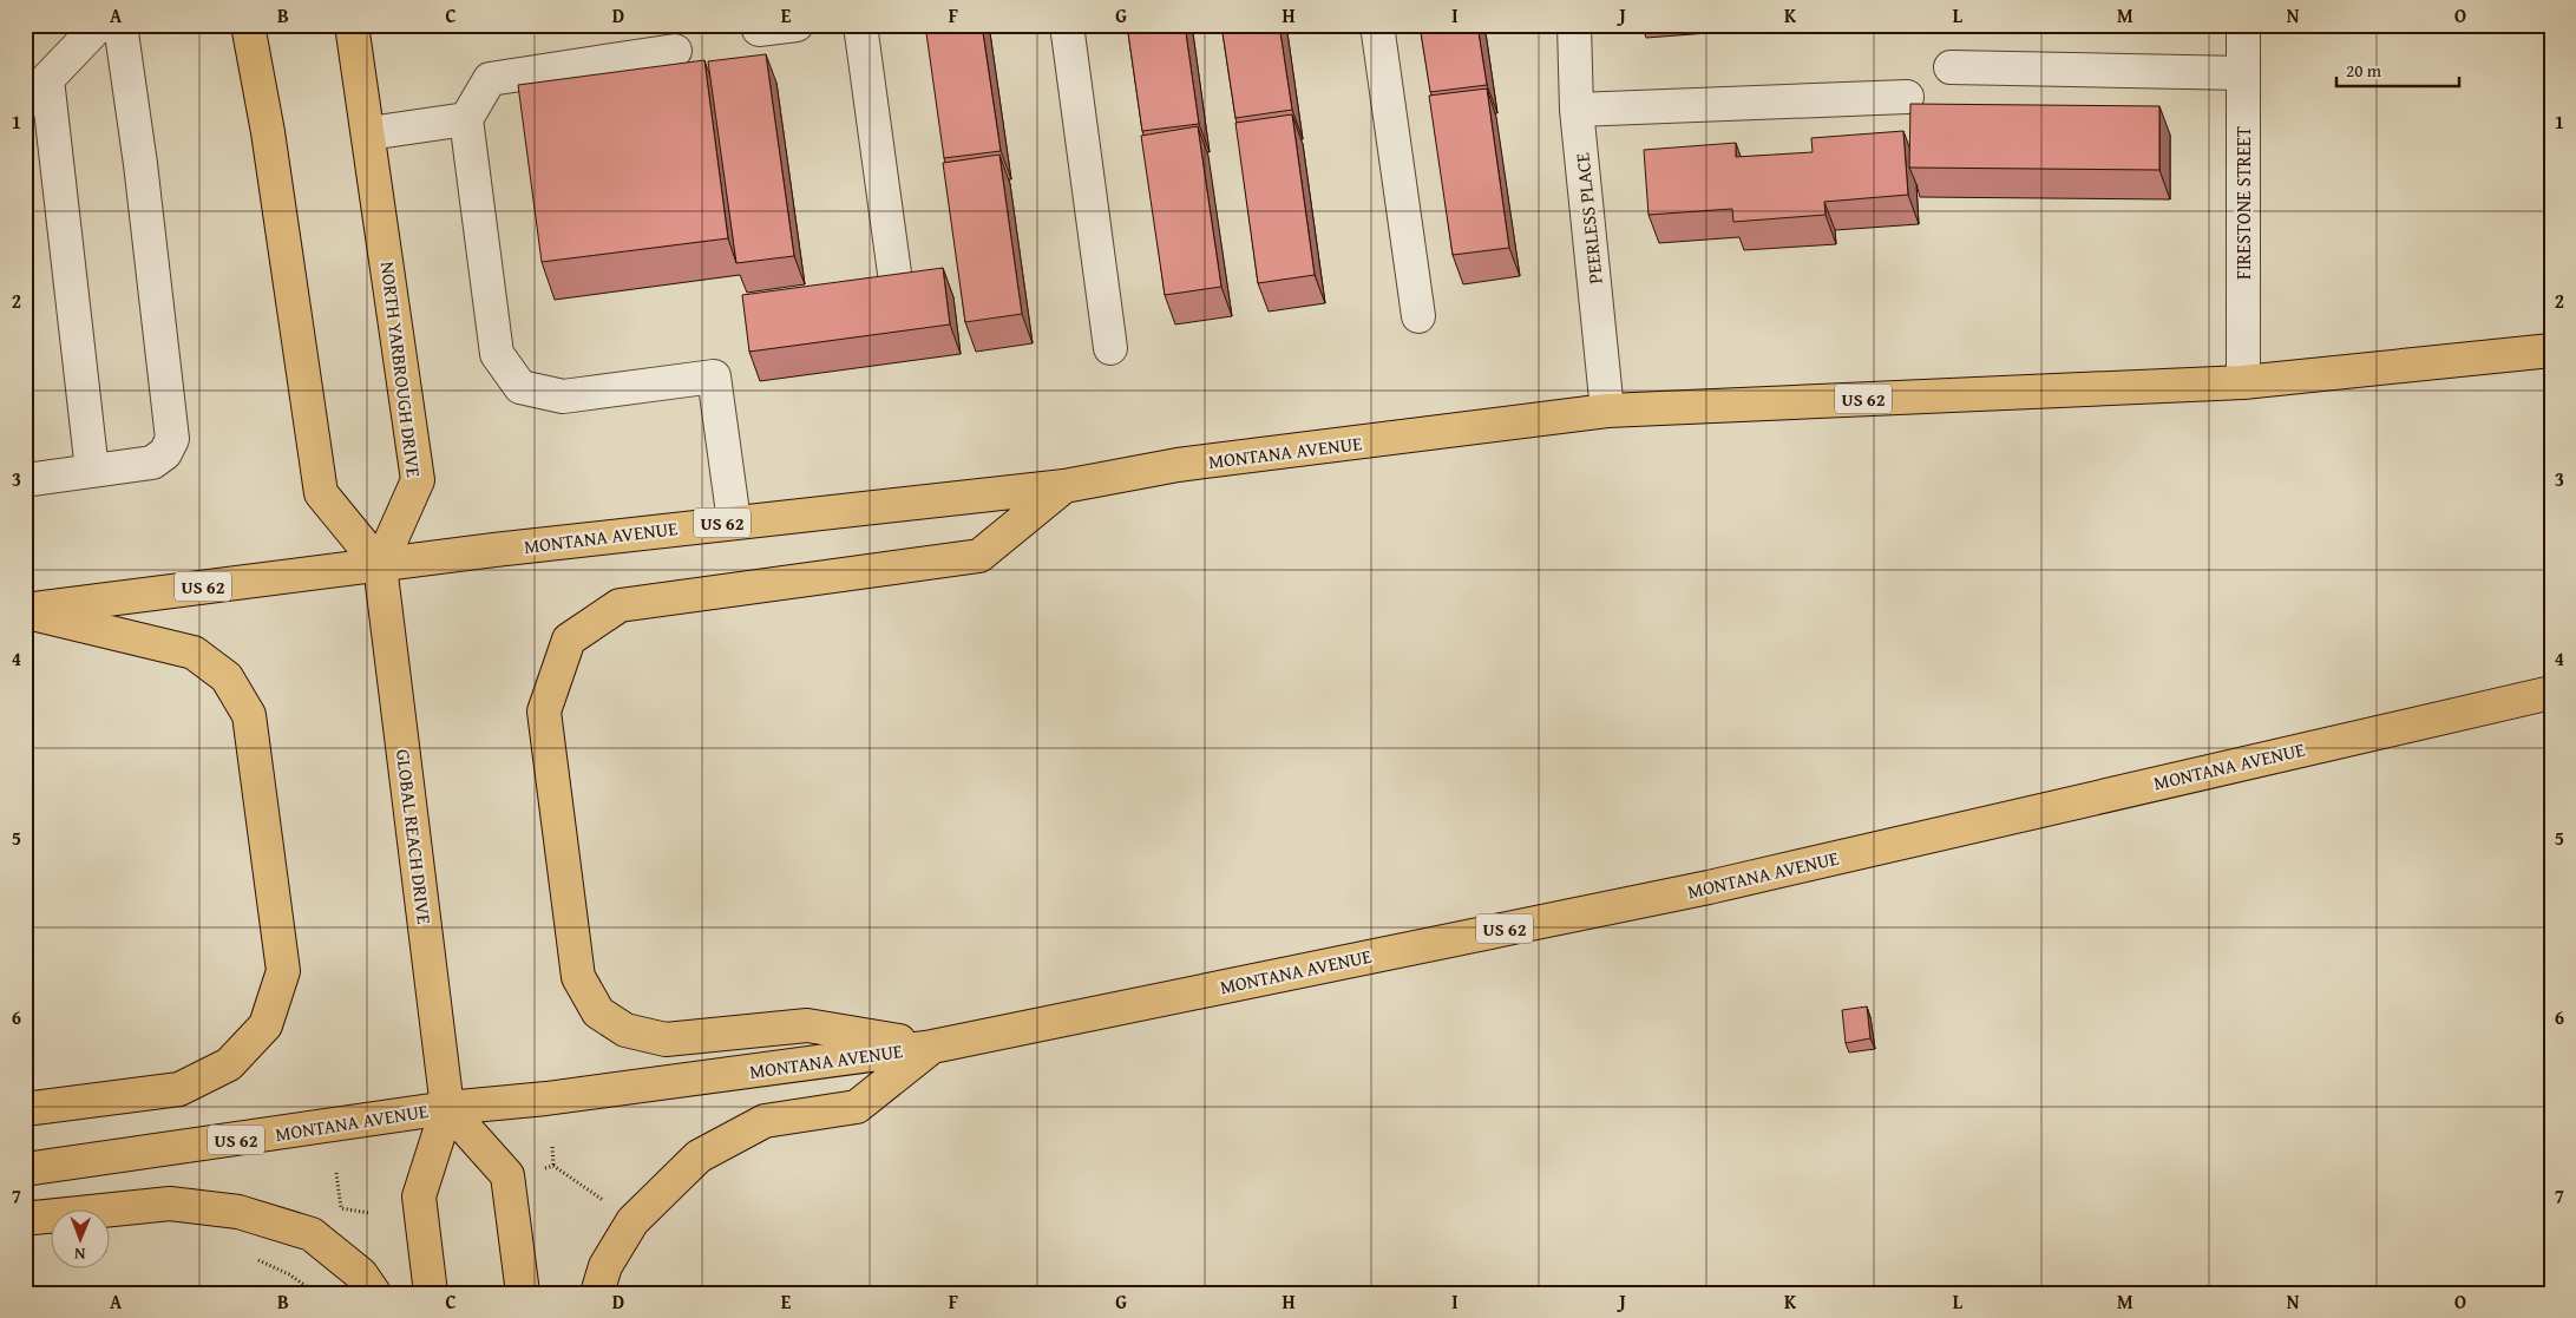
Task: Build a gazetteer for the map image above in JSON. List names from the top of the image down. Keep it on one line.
{"streets":{"main road":["NORTH YARBROUGH DRIVE","US 62","MONTANA AVENUE","GLOBAL REACH DRIVE"],"street":["FIRESTONE STREET","PEERLESS PLACE"]},"crossings":[["FIRESTONE STREET","MONTANA AVENUE"],["PEERLESS PLACE","MONTANA AVENUE"],["NORTH YARBROUGH DRIVE","MONTANA AVENUE"],["NORTH YARBROUGH DRIVE","GLOBAL REACH DRIVE"],["MONTANA AVENUE","GLOBAL REACH DRIVE"]],"scale_bar":"20 m","north":"bottom","grid":{"columns":["A","B","C","D","E","F","G","H","I","J","K","L","M","N","O"],"rows":["1","2","3","4","5","6","7"]}}
